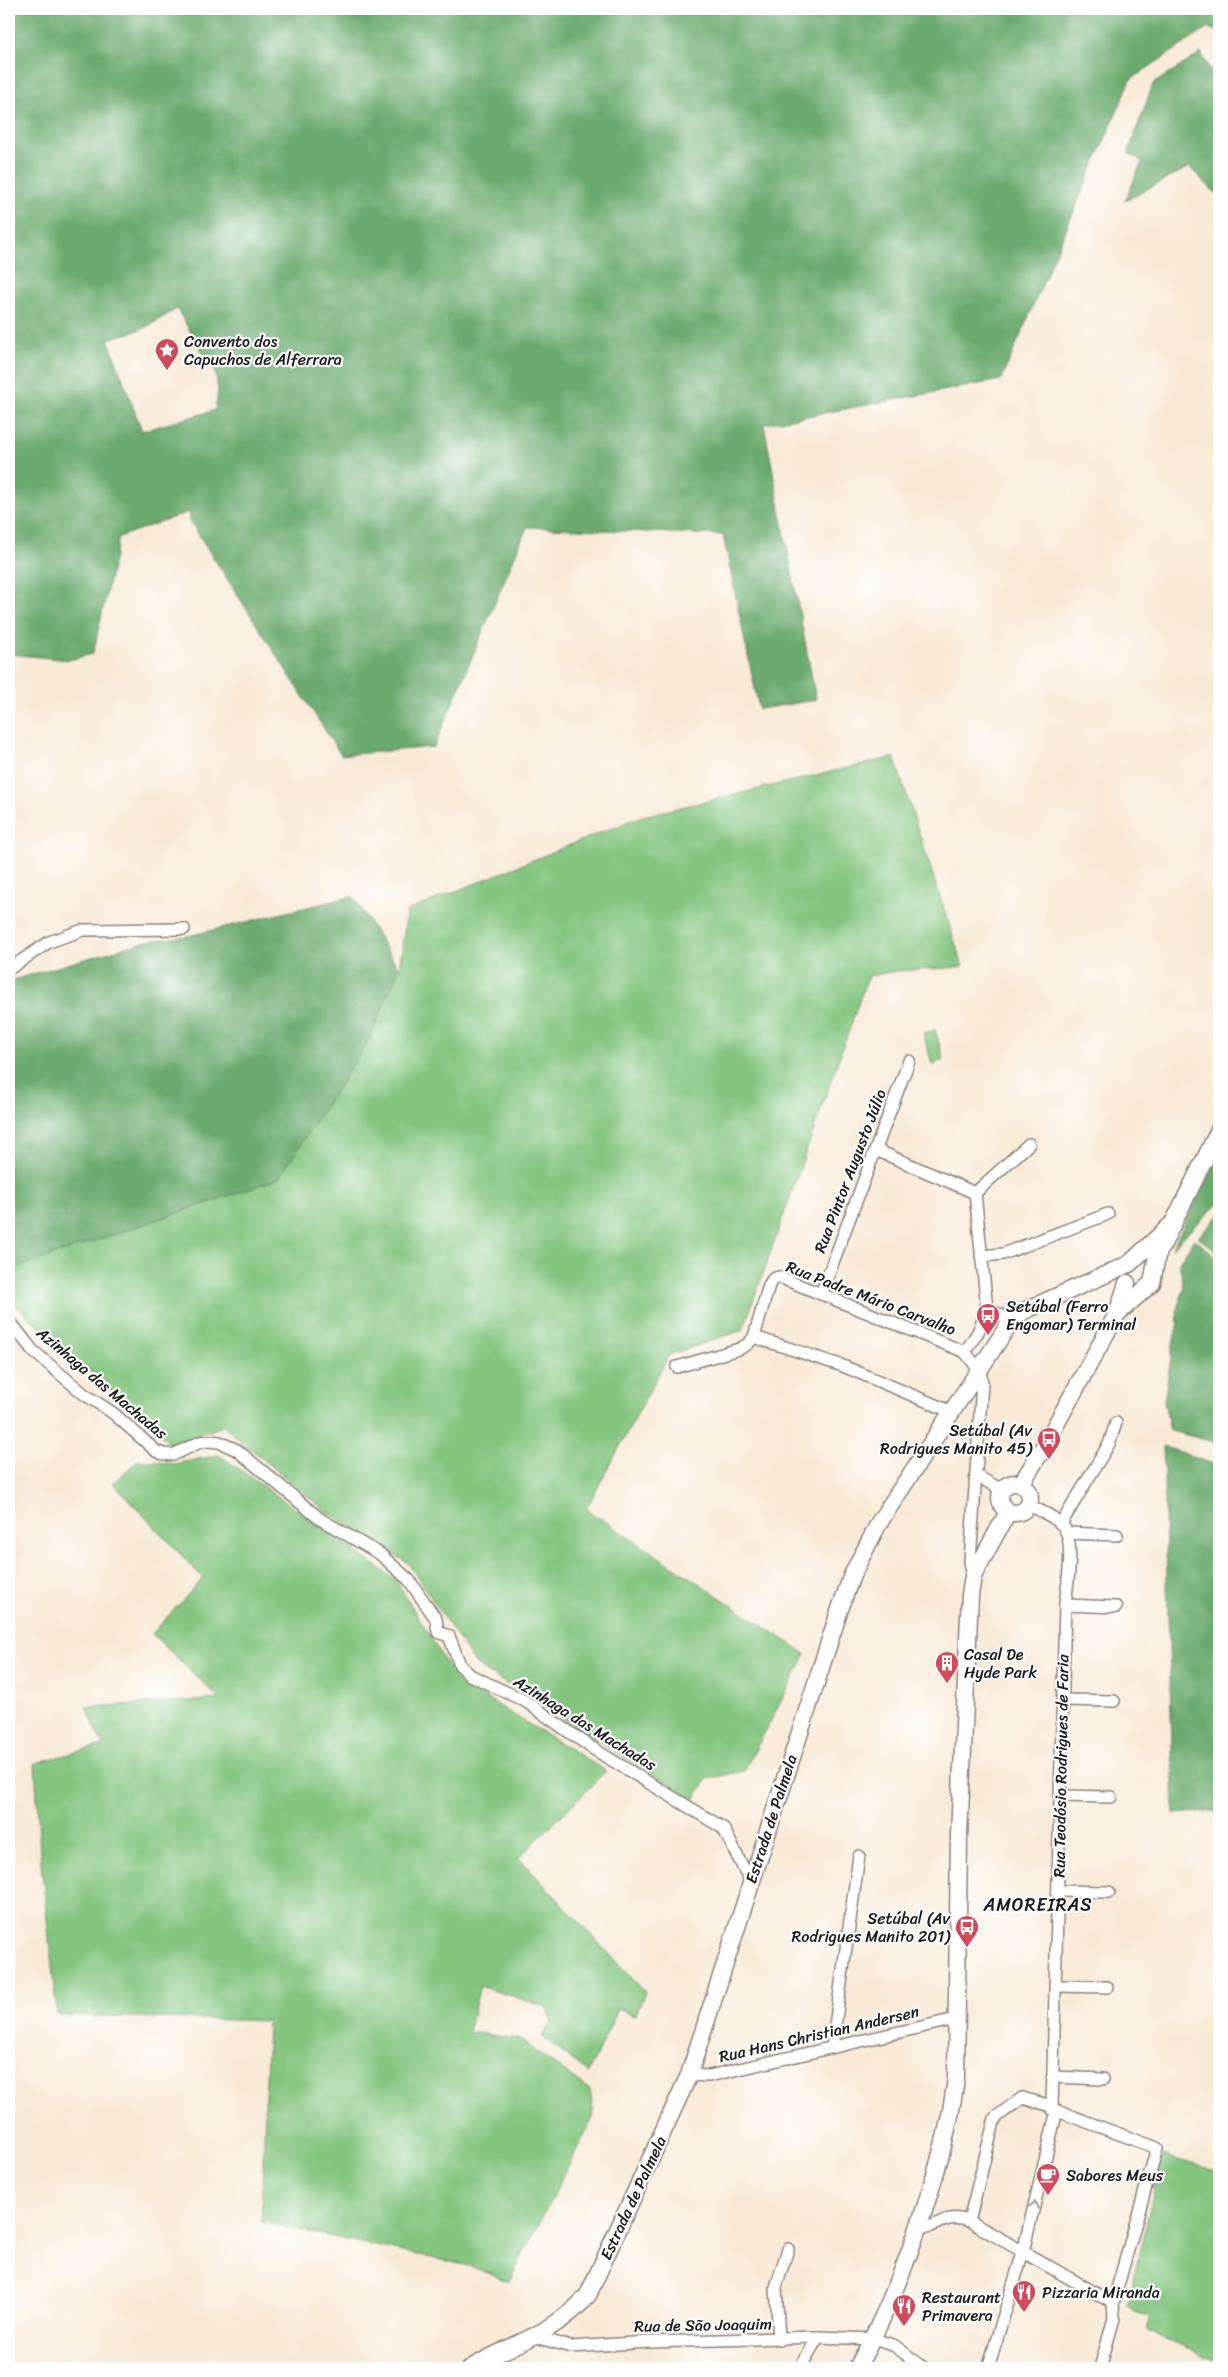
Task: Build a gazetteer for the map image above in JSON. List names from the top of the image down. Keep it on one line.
{"streets":{"street":["Rua Pintor Augusto Júlio","Rua Padre Mário Carvalho","Azinhaga das Machadas","Rua Teodósio Rodrigues de Faria","Estrada de Palmela","Rua Hans Christian Andersen","Rua de São Joaquim"]},"crossings":[["Rua Pintor Augusto Júlio","Rua Padre Mário Carvalho"],["Azinhaga das Machadas","Estrada de Palmela"],["Estrada de Palmela","Rua Hans Christian Andersen"],["Estrada de Palmela","Rua de São Joaquim"]],"districts":["AMOREIRAS"],"places":{"place":["Convento dos Capuchos de Alferrara"],"bus stop":["Setúbal (Ferro Engomar) Terminal","Setúbal (Av Rodrigues Manito 45)","Setúbal (Av Rodrigues Manito 201)"],"building":["Casal De Hyde Park"],"cafe":["Sabores Meus"],"restaurant":["Pizzaria Miranda","Restaurant Primavera"]}}
